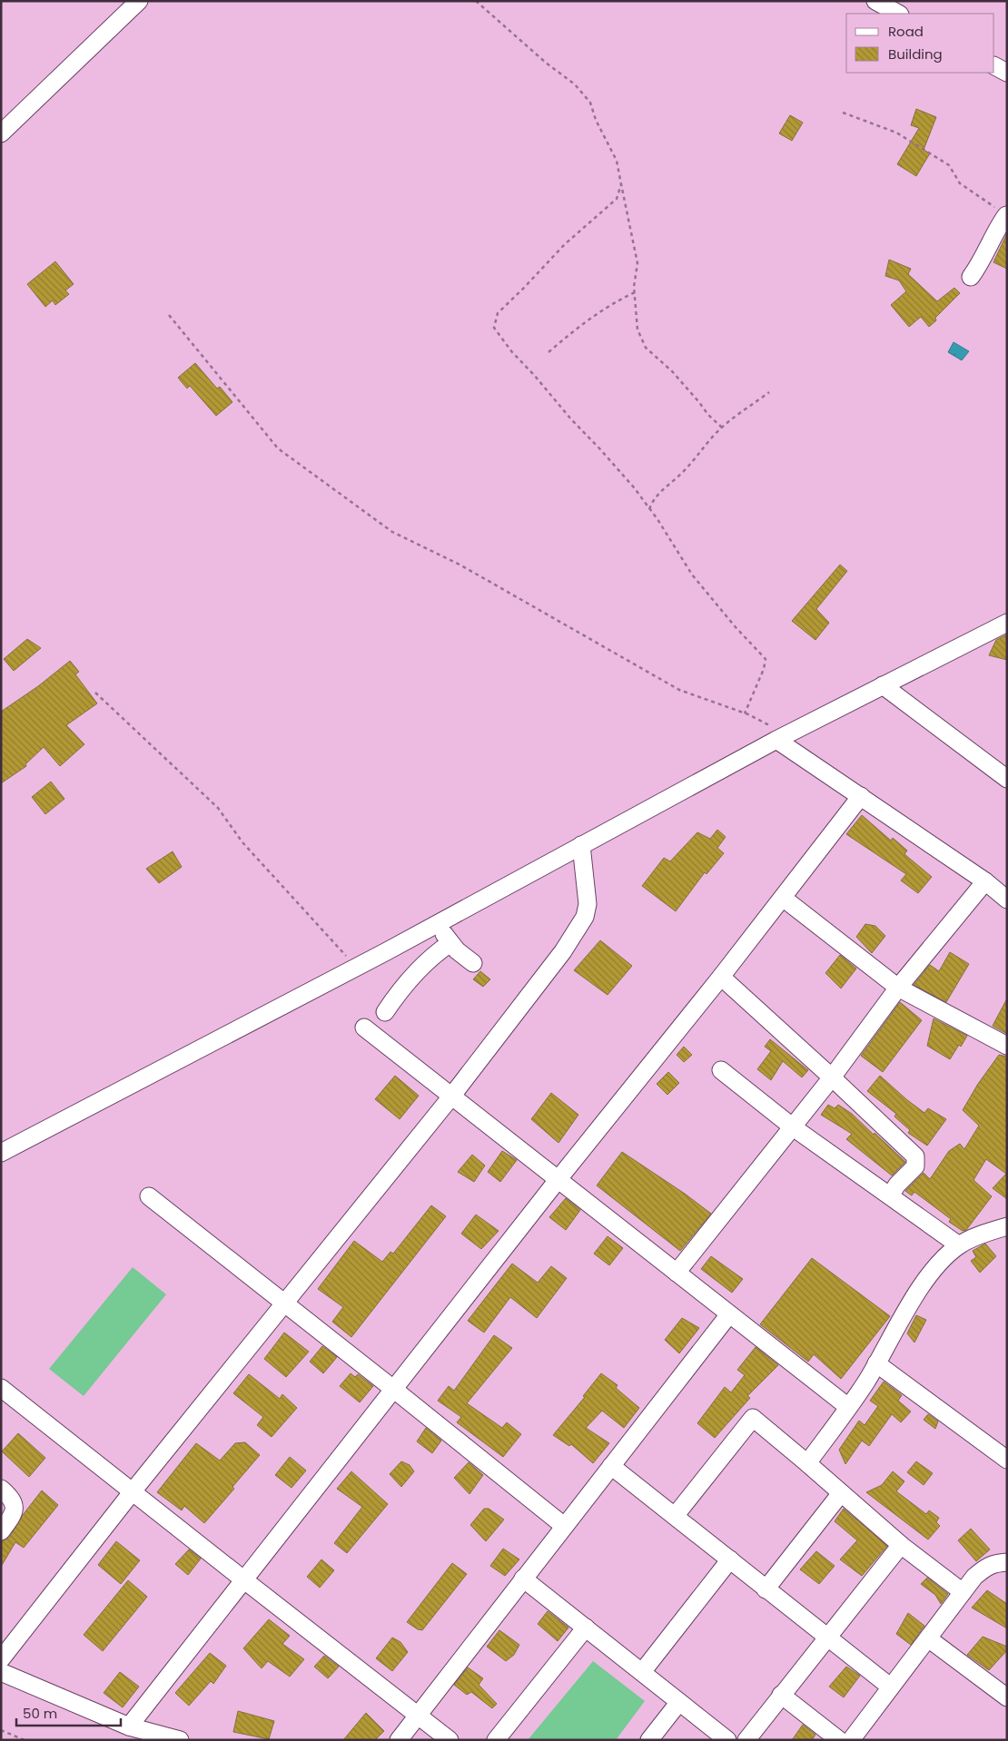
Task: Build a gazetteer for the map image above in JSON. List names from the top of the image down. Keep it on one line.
{"legend":["Road","Building"],"scale_bar":"50 m"}
